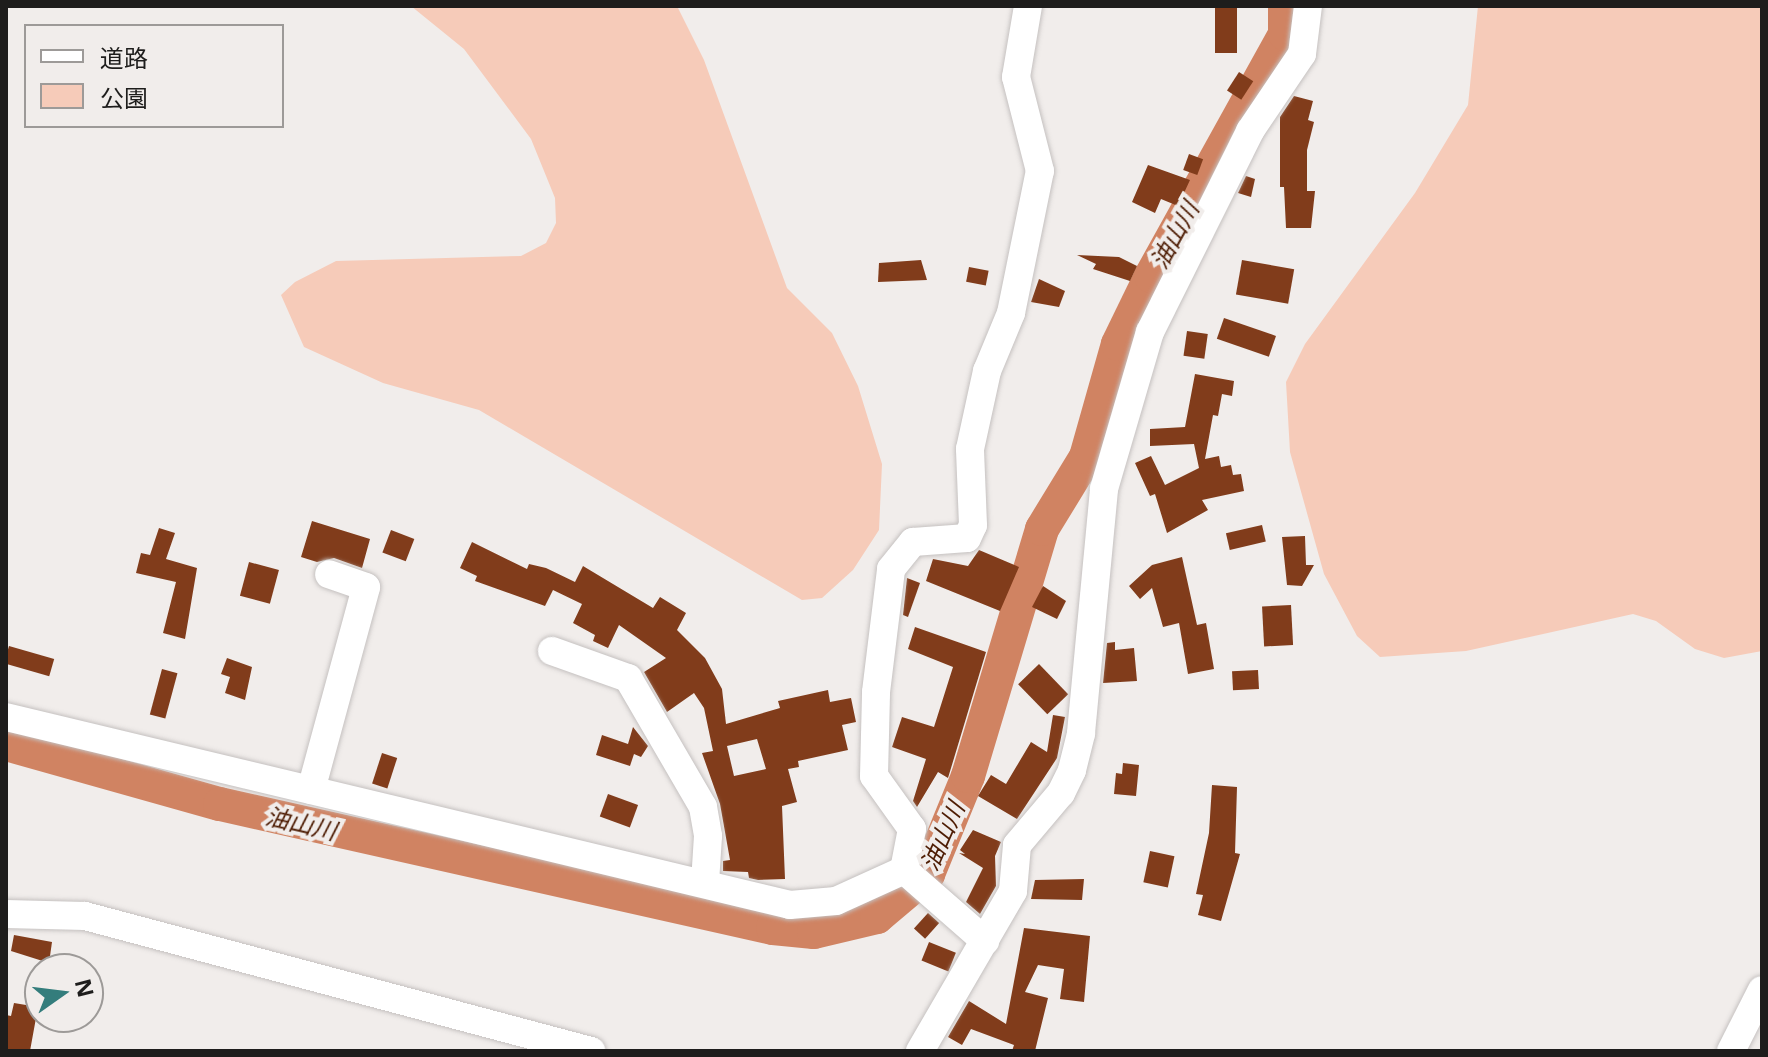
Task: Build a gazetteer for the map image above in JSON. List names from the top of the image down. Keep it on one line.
{"water":["油山川"],"legend":["道路","公園"],"north":"right"}
